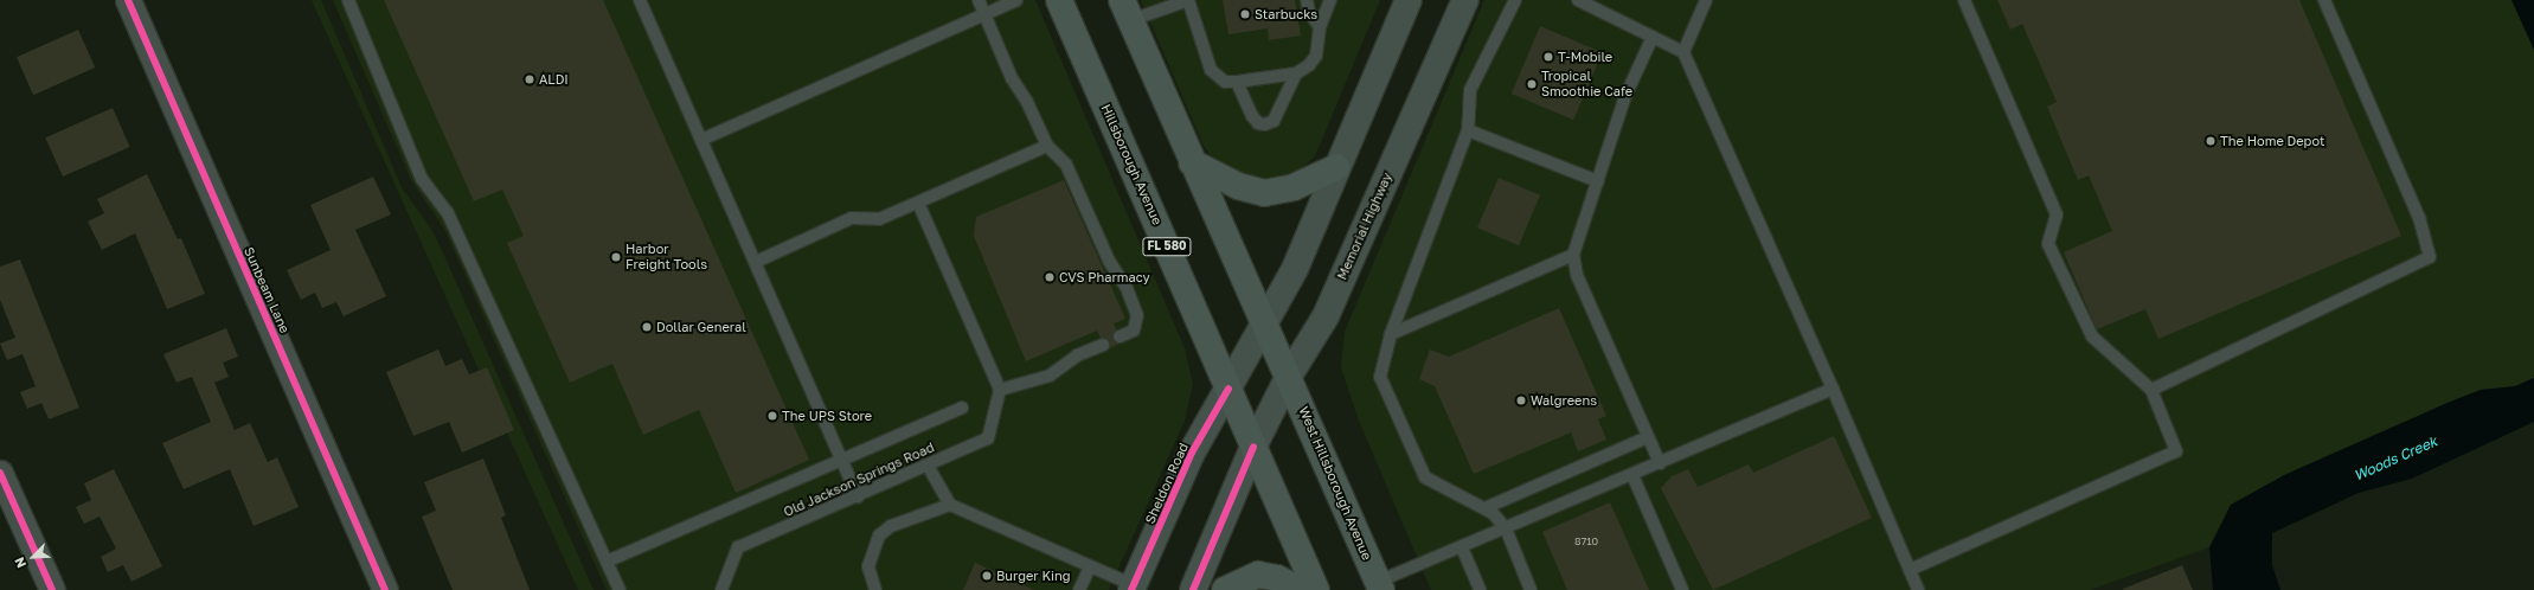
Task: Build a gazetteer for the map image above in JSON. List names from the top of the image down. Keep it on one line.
{"streets":{"main road":["Hillsborough Avenue","Memorial Highway","FL 580","Sheldon Road","West Hillsborough Avenue"],"street":["Sunbeam Lane"],"lane":["Old Jackson Springs Road"]},"crossings":[["Hillsborough Avenue","Memorial Highway"],["Hillsborough Avenue","Sheldon Road"],["Memorial Highway","West Hillsborough Avenue"]],"water":["Woods Creek"],"places":["Starbucks","T-Mobile","ALDI","Tropical Smoothie Cafe","The Home Depot","Harbor Freight Tools","CVS Pharmacy","Dollar General","Walgreens","The UPS Store","Burger King"],"house_numbers":["8710"],"north":"bottom left"}
